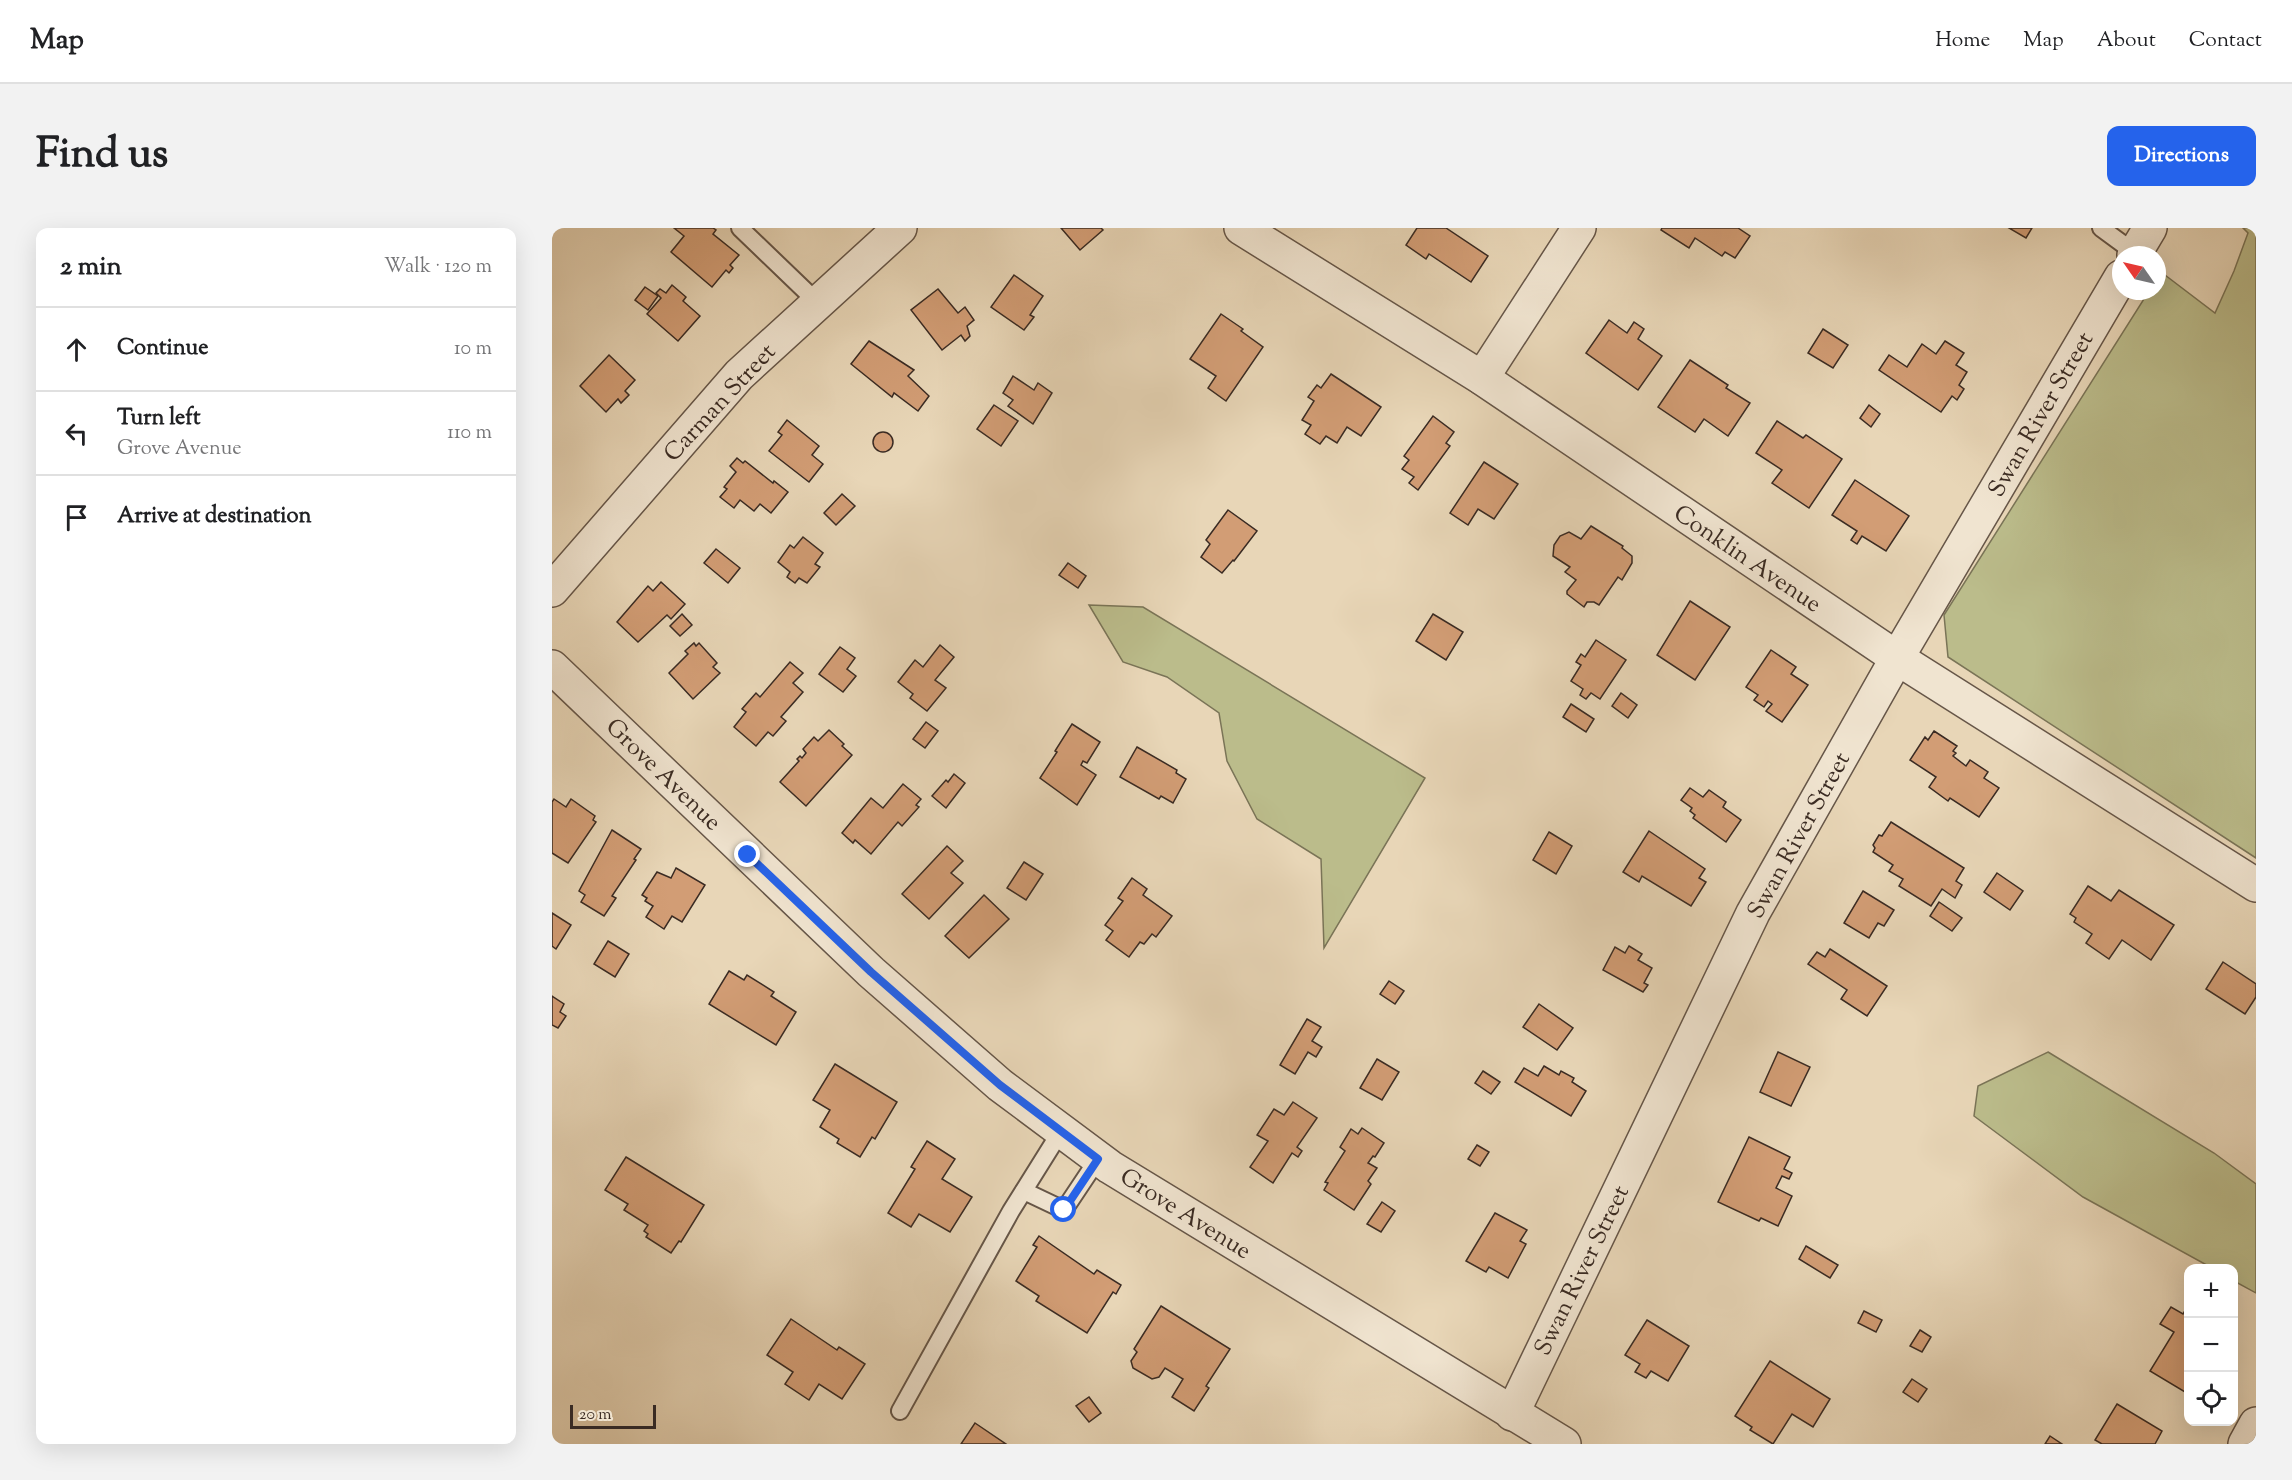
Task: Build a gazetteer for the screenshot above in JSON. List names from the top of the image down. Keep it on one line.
{"streets":{"street":["Carman Street","Swan River Street","Conklin Avenue","Grove Avenue"]},"crossings":[["Swan River Street","Conklin Avenue"],["Swan River Street","Grove Avenue"]],"scale_bar":"20 m","north":"top left","page":{"header":"Map","nav":["Home","Map","About","Contact"],"title":"Find us","buttons":"Directions","heading":["2 min","Walk · 120 m"],"list":[["Continue","10 m"],["Turn left","Grove Avenue","110 m"],"Arrive at destination"],"map_buttons":["+","−"],"scale":"20 m"}}
